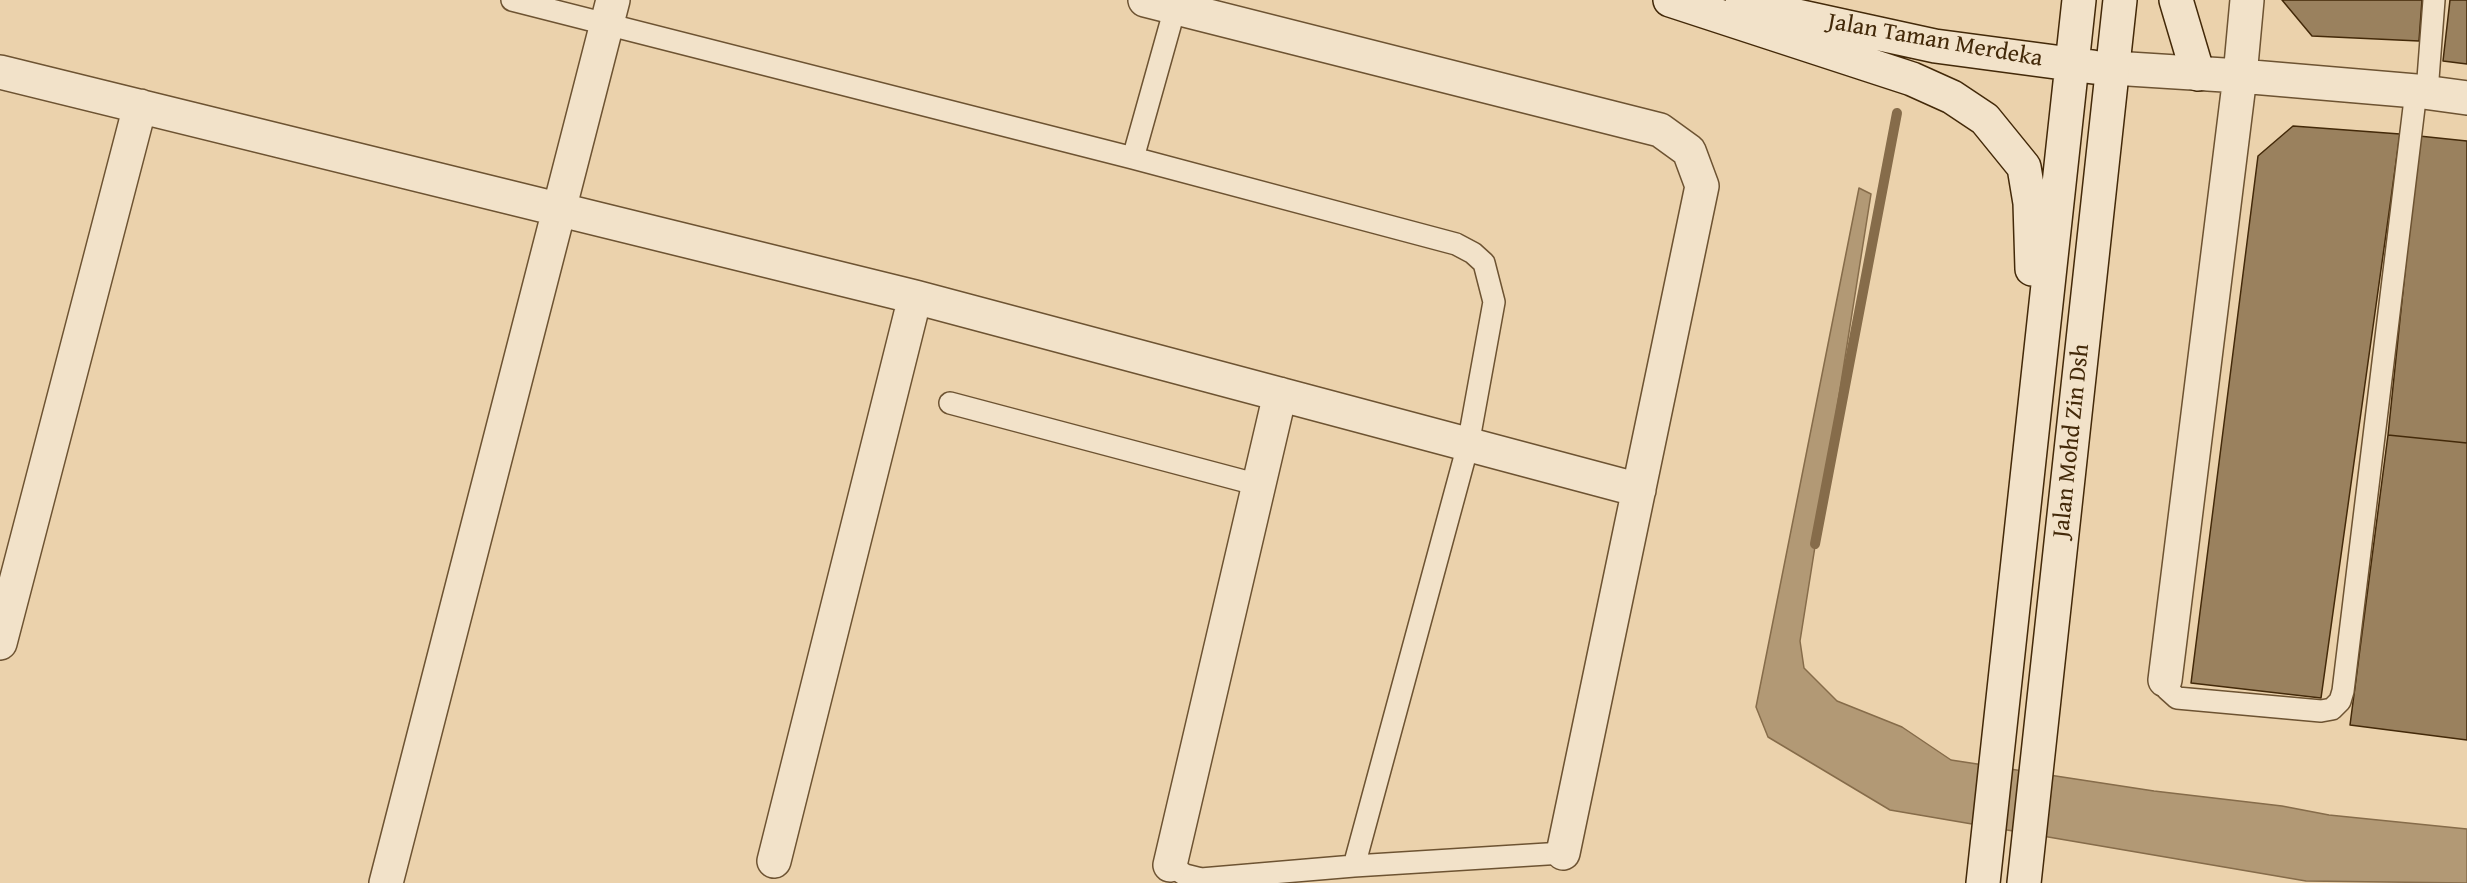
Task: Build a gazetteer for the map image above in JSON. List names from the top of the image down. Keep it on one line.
{"streets":{"street":["Jalan Taman Merdeka","Jalan Mohd Zin Dsh"]},"crossings":[["Jalan Taman Merdeka","Jalan Mohd Zin Dsh"]]}
